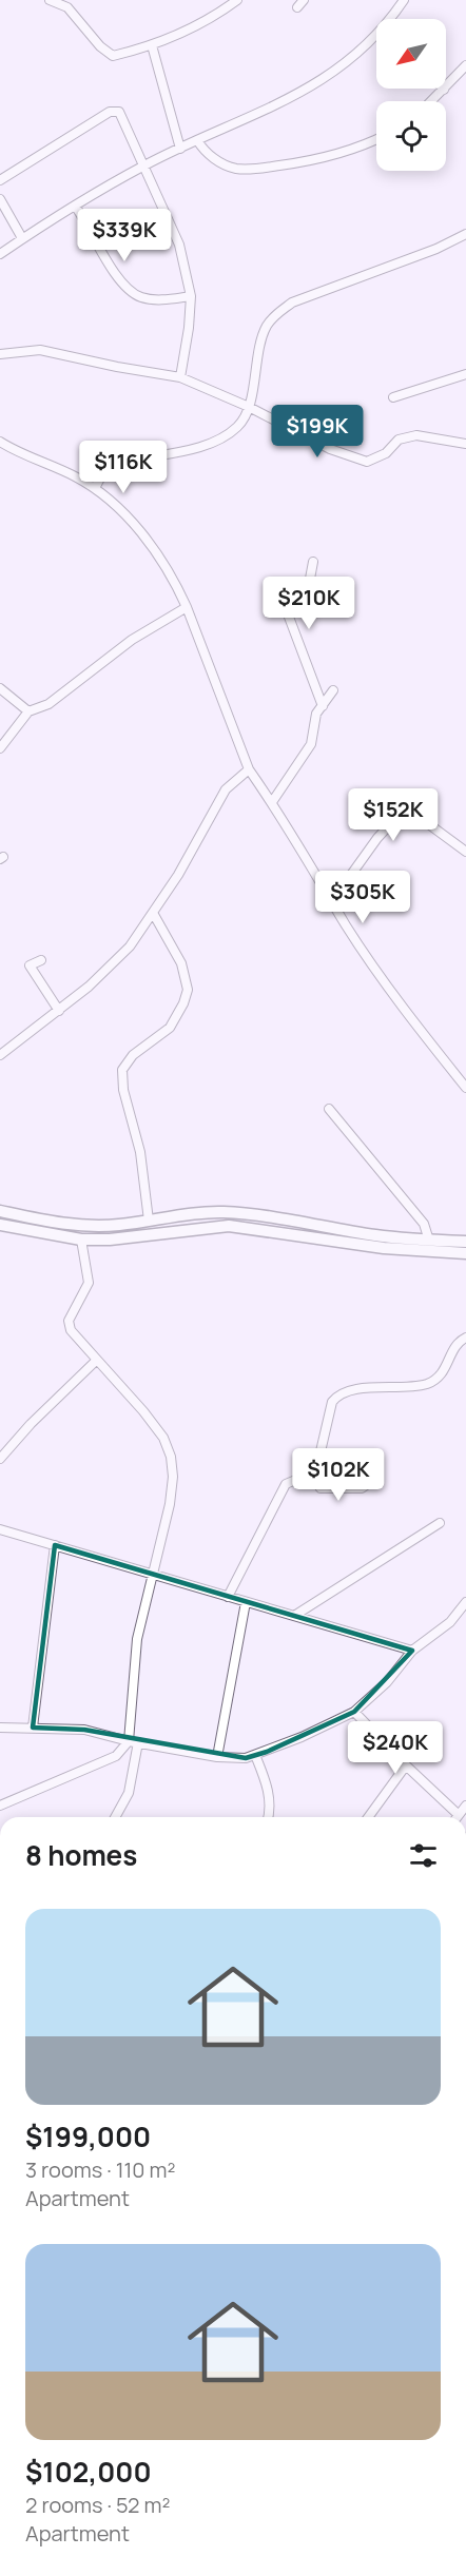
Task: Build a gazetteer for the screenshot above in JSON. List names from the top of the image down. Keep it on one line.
{"north":"bottom left","page":{"price":["$339K","$199K","$116K","$210K","$152K","$305K","$102K","$240K"],"heading":"8 homes","list":[{"name":"$199,000","note":"3 rooms · 110 m² · Apartment"},{"name":"$102,000","note":"2 rooms · 52 m² · Apartment"}]}}
